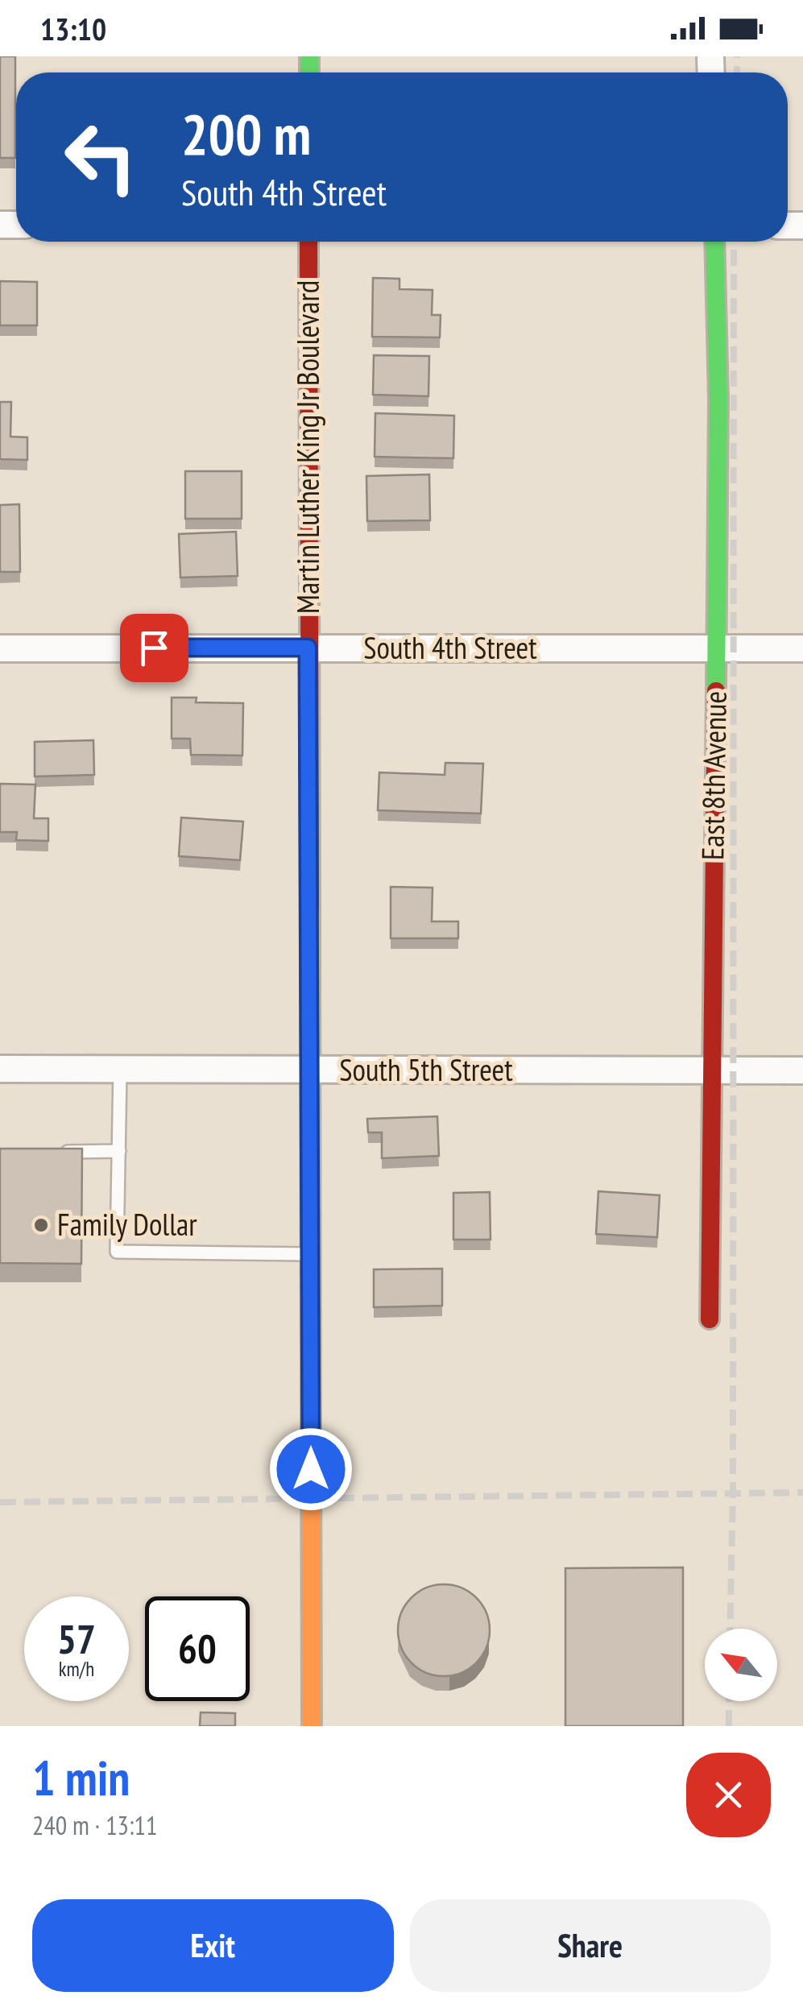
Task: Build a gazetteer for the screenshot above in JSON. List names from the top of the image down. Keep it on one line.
{"streets":{"main road":["Martin Luther King Jr Boulevard","East 8th Avenue"],"street":["South 4th Street","South 5th Street"]},"crossings":[["Martin Luther King Jr Boulevard","South 4th Street"],["Martin Luther King Jr Boulevard","South 5th Street"],["South 4th Street","East 8th Avenue"],["East 8th Avenue","South 5th Street"]],"places":["Family Dollar"],"north":"top left","page":{"status":"13:10","turn":["200 m","South 4th Street"],"speed":"57 km/h","limit":"60","heading":["1 min","240 m · 13:11"],"buttons":["Exit","Share"]}}
